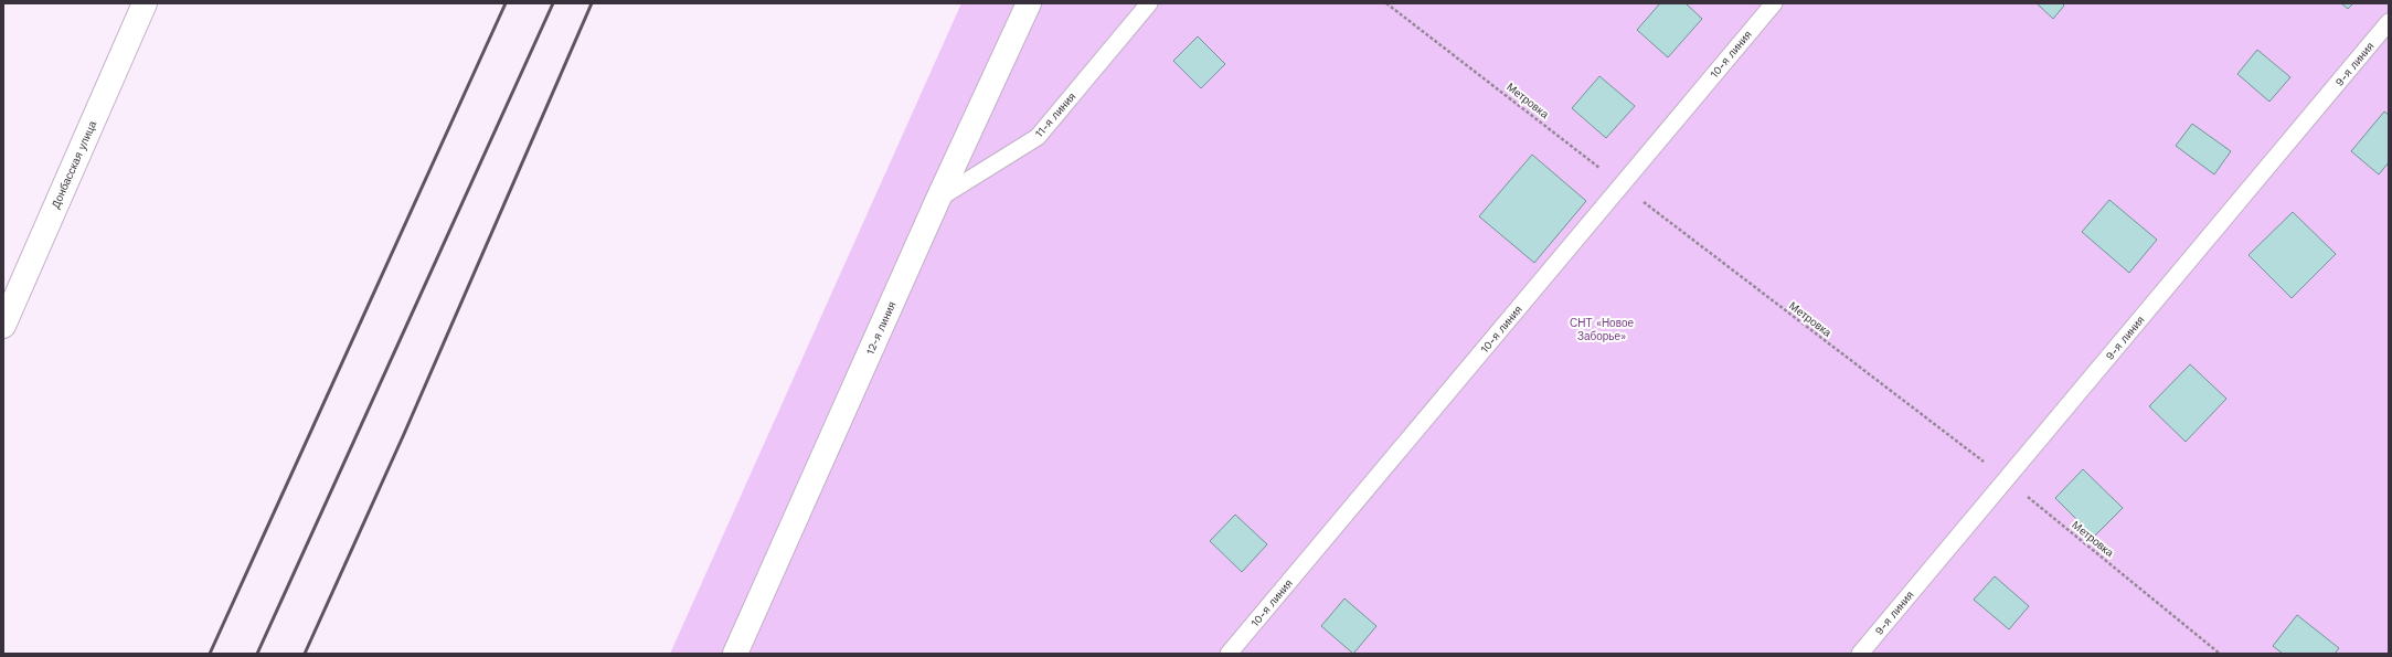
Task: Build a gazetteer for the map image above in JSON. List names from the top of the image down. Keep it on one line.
{"streets":{"street":["Донбасская улица","12-я линия"],"lane":["10-я линия","9-я линия","11-я линия"],"path":["Метровка"]},"crossings":[["10-я линия","Метровка"],["9-я линия","Метровка"],["11-я линия","12-я линия"]],"parks":["СНТ «Новое Заборье»"]}
